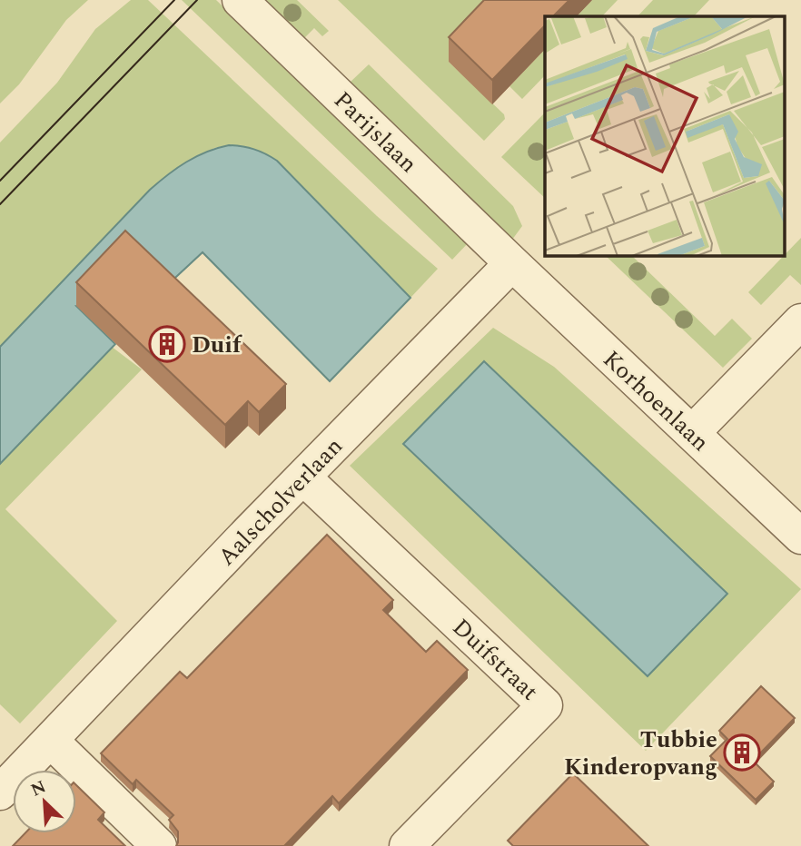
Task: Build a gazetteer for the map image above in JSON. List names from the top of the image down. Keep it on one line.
{"streets":{"street":["Parijslaan","Korhoenlaan","Aalscholverlaan","Duifstraat"]},"crossings":[["Parijslaan","Korhoenlaan"],["Parijslaan","Aalscholverlaan"],["Korhoenlaan","Aalscholverlaan"],["Aalscholverlaan","Duifstraat"]],"places":{"building":["Duif","Tubbie Kinderopvang"]},"north":"top left"}
